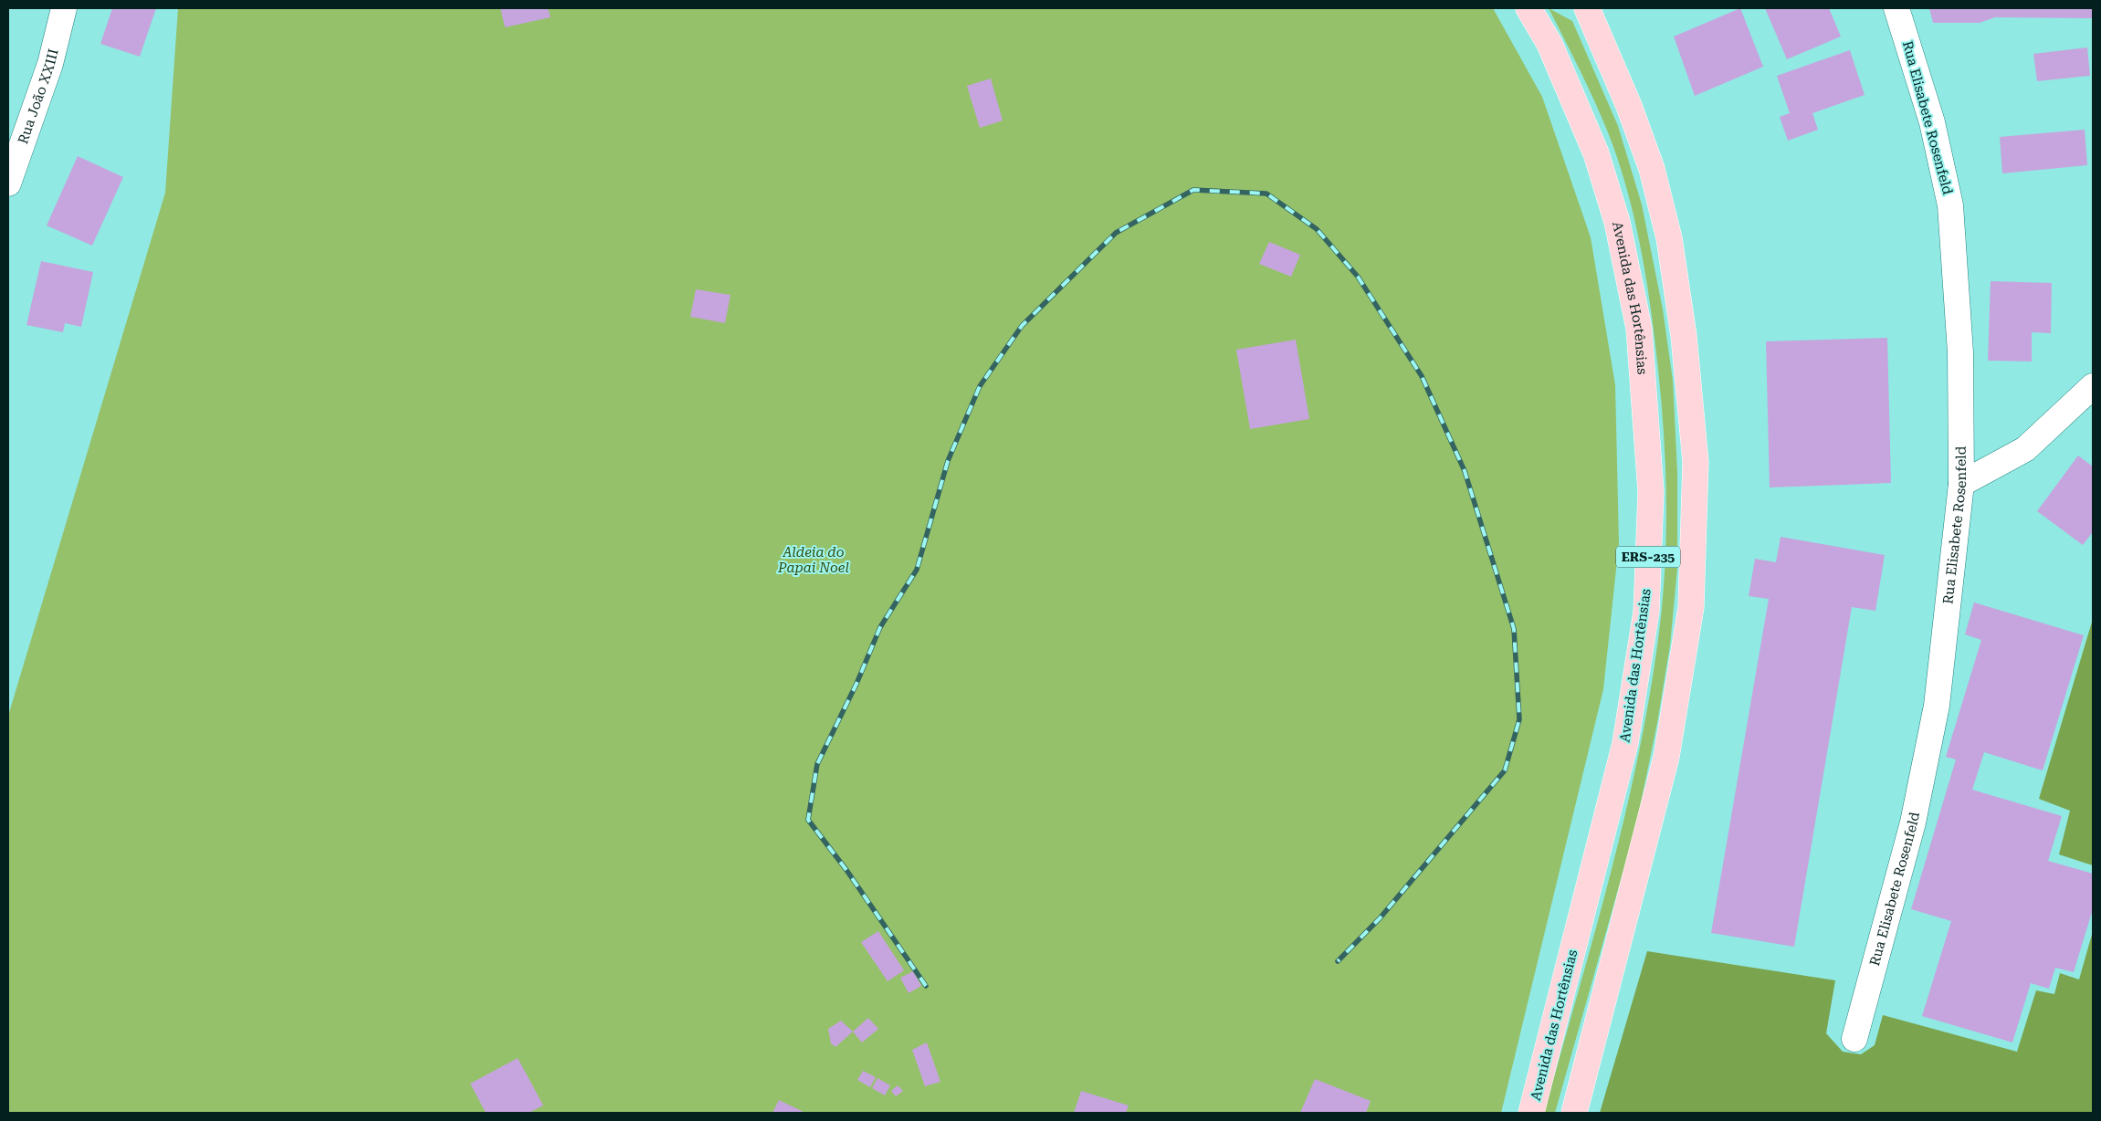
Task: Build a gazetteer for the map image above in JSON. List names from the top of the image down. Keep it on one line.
{"streets":{"main road":["Avenida das Hortênsias","ERS-235"],"street":["Rua João XXIII","Rua Elisabete Rosenfeld"]},"parks":["Aldeia do Papai Noel"]}
